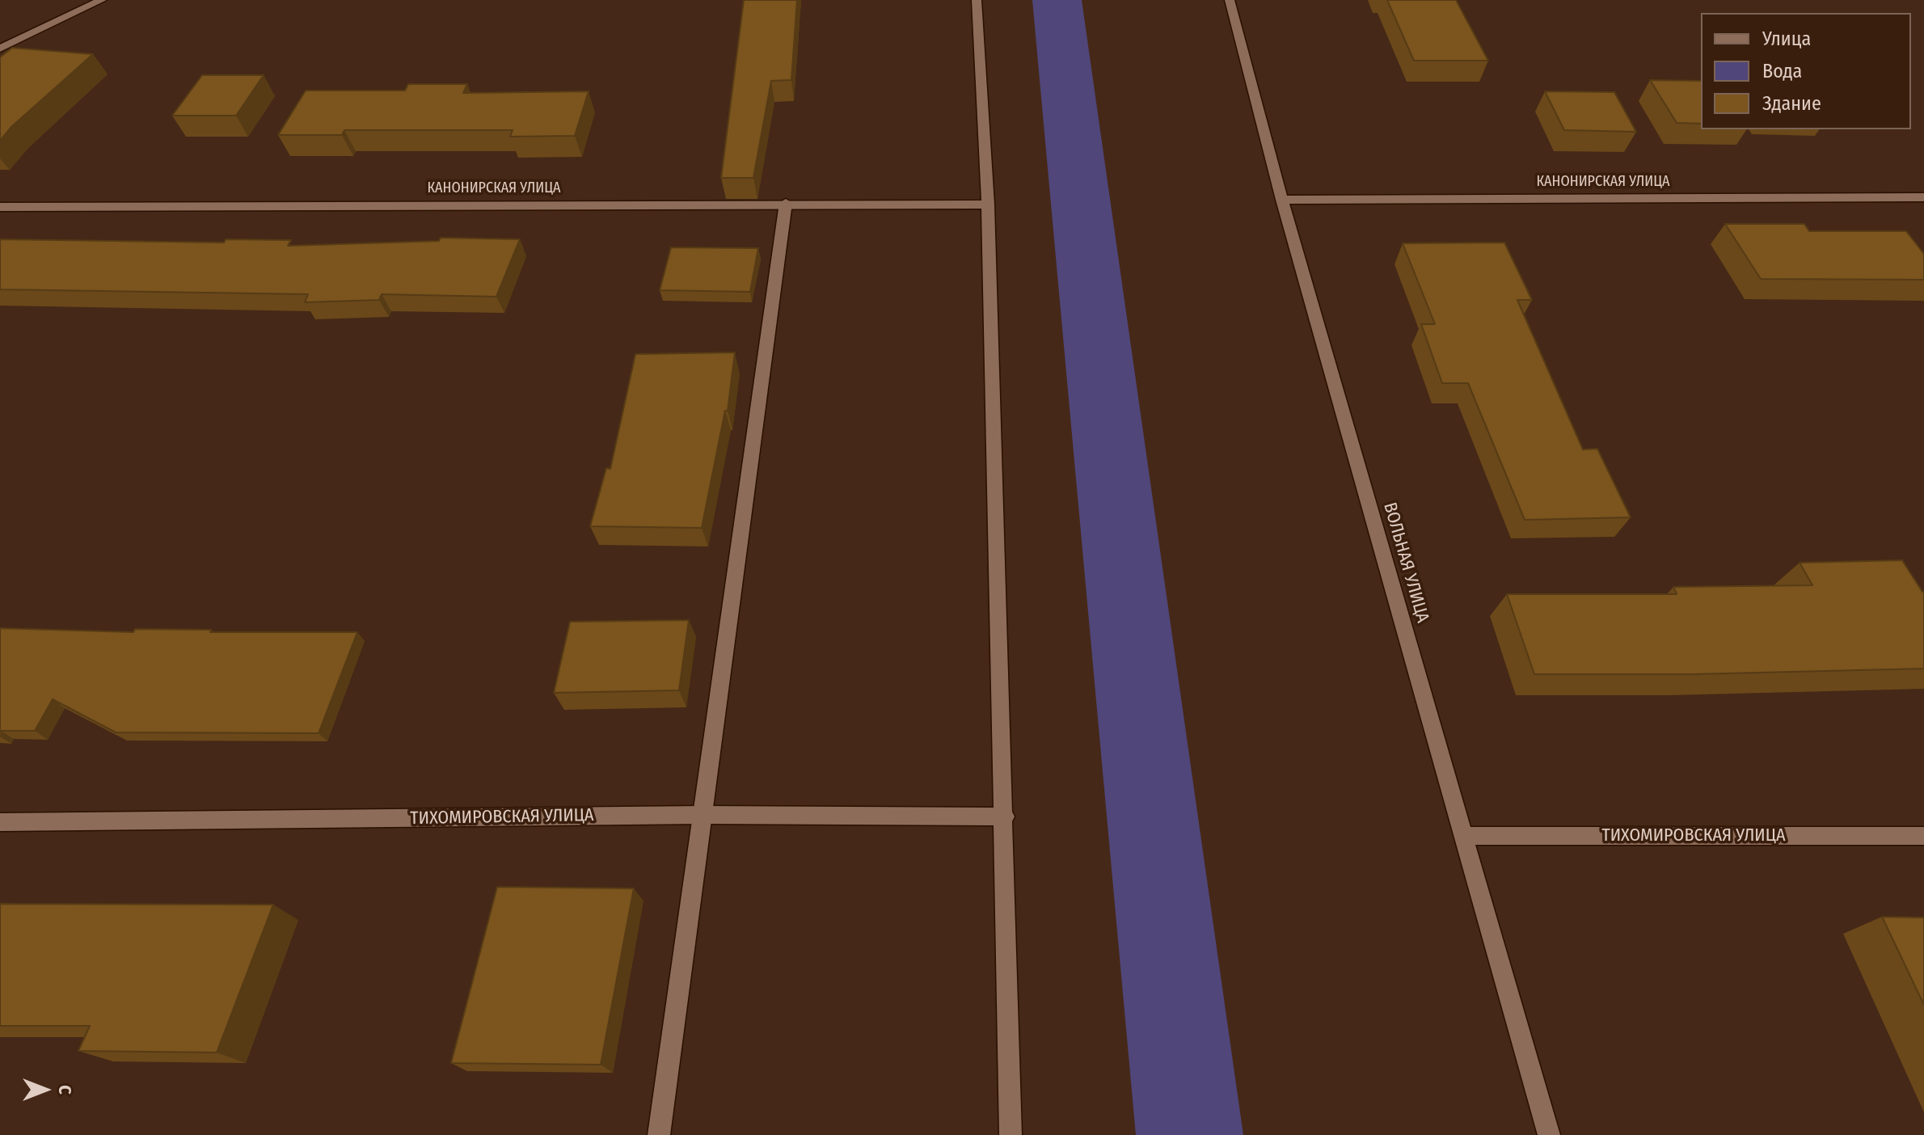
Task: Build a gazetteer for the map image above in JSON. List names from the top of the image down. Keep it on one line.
{"streets":{"street":["КАНОНИРСКАЯ УЛИЦА","ВОЛЬНАЯ УЛИЦА","ТИХОМИРОВСКАЯ УЛИЦА"]},"crossings":[["КАНОНИРСКАЯ УЛИЦА","ВОЛЬНАЯ УЛИЦА"],["ВОЛЬНАЯ УЛИЦА","ТИХОМИРОВСКАЯ УЛИЦА"]],"legend":["Улица","Вода","Здание"],"north":"right"}
